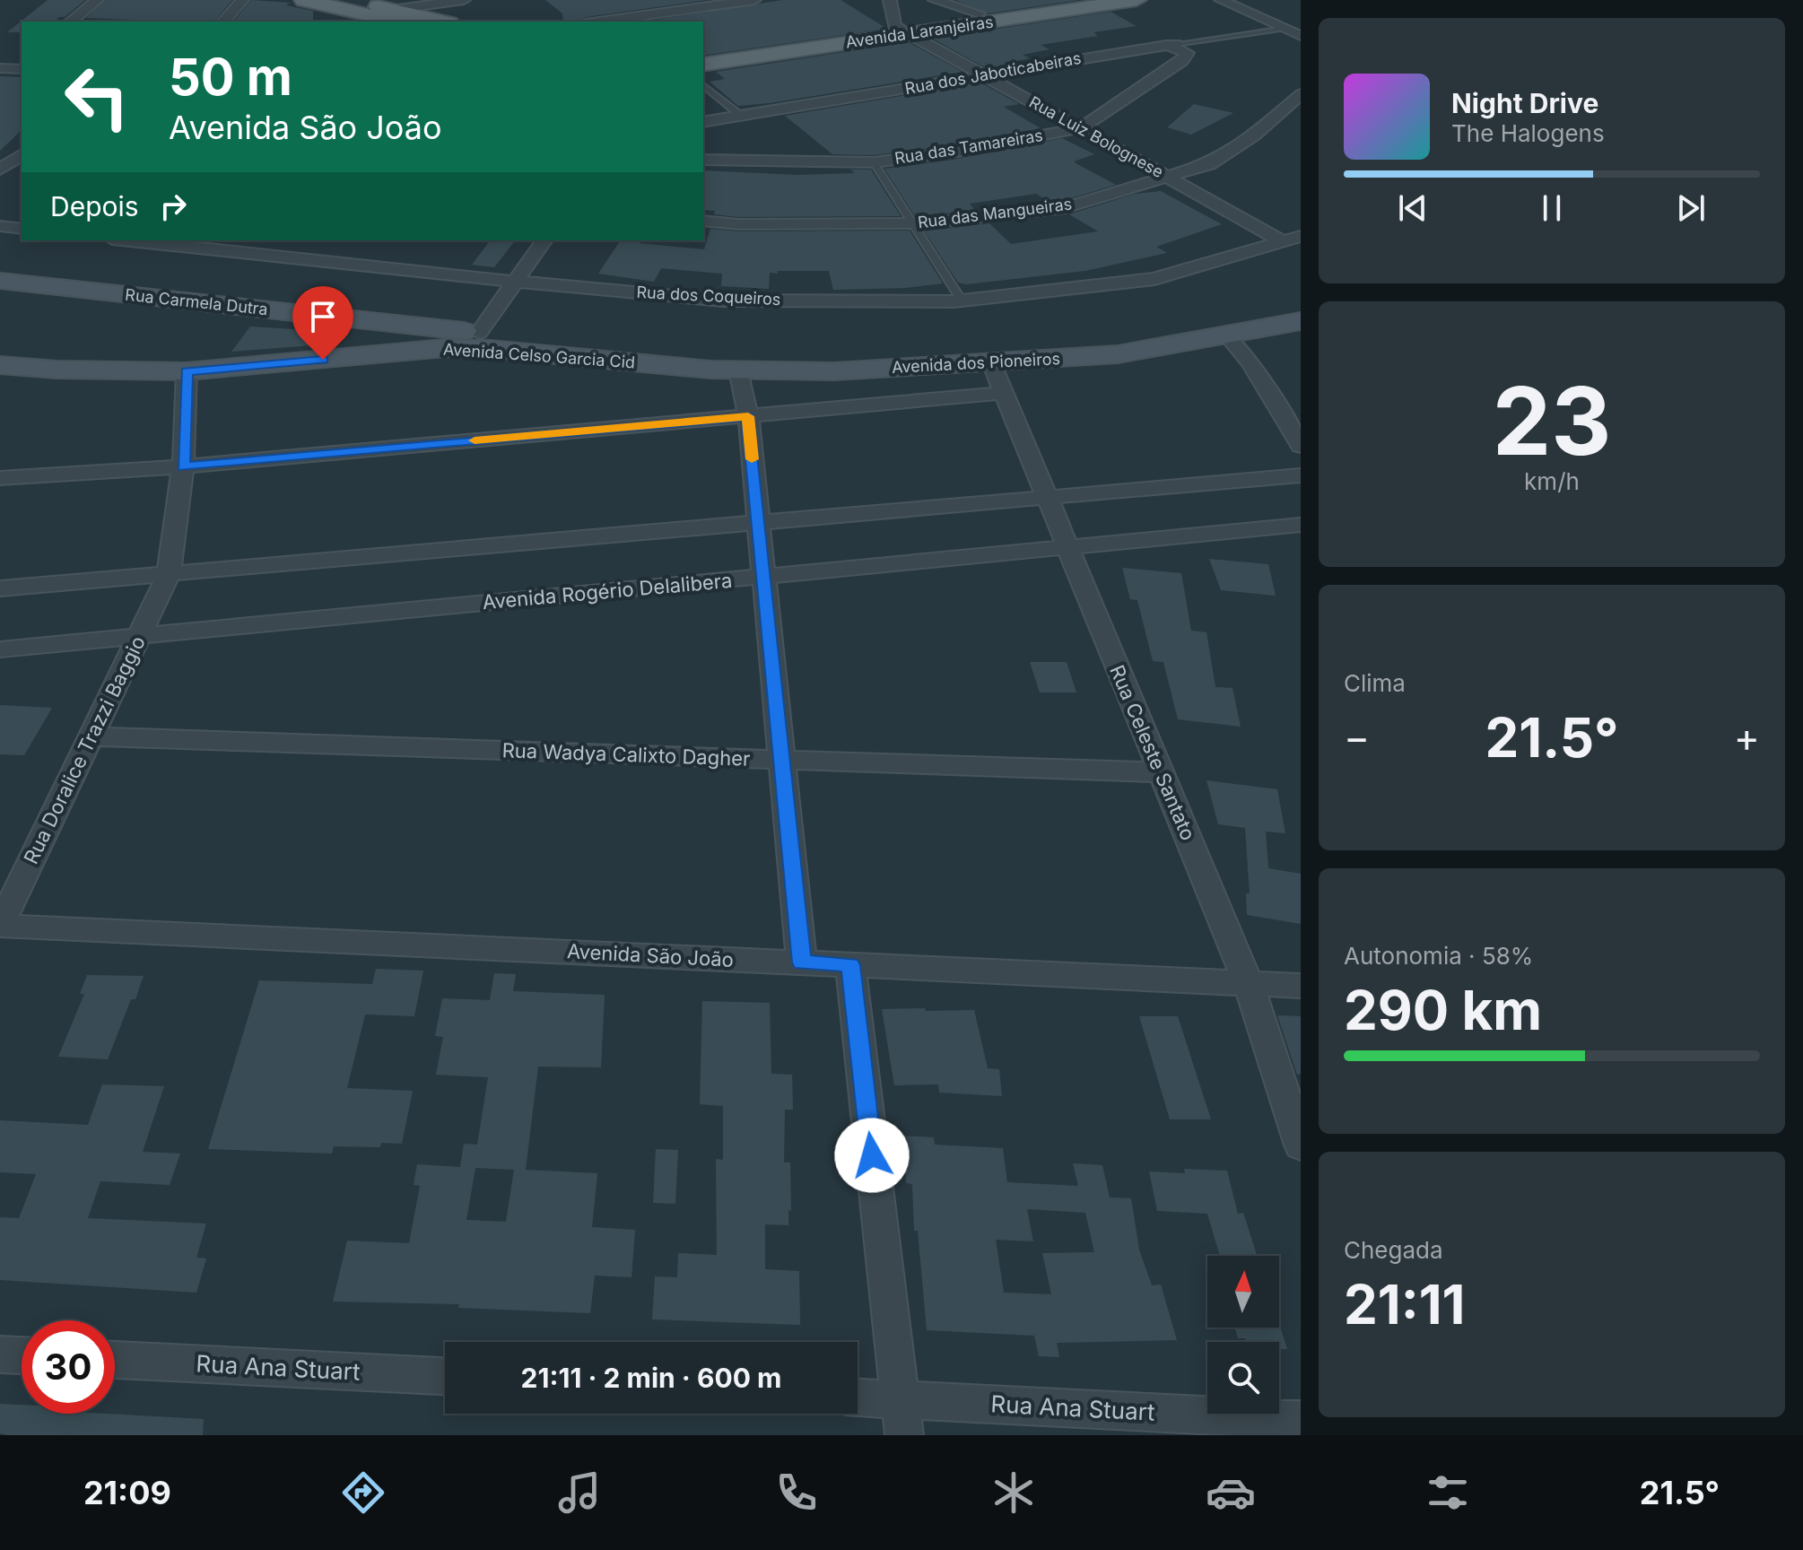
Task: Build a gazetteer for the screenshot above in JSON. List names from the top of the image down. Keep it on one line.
{"streets":{"main road":["Avenida Laranjeiras","Rua Carmela Dutra","Avenida Celso Garcia Cid","Avenida dos Pioneiros"],"street":["Rua dos Jaboticabeiras","Rua Luiz Bolognese","Rua das Tamareiras","Rua das Mangueiras","Rua dos Coqueiros","Avenida Rogério Delalibera","Rua Doralice Trazzi Baggio","Rua Celeste Santato","Rua Wadya Calixto Dagher","Avenida São João","Rua Ana Stuart"]},"crossings":[["Avenida Laranjeiras","Rua Luiz Bolognese"],["Rua dos Jaboticabeiras","Rua Luiz Bolognese"],["Rua dos Jaboticabeiras","Rua das Tamareiras"],["Rua Luiz Bolognese","Rua das Tamareiras"],["Rua Luiz Bolognese","Rua das Mangueiras"],["Rua Luiz Bolognese","Rua dos Coqueiros"],["Rua Carmela Dutra","Avenida Celso Garcia Cid"],["Rua Carmela Dutra","Avenida dos Pioneiros"],["Avenida Celso Garcia Cid","Avenida dos Pioneiros"],["Avenida Celso Garcia Cid","Rua Doralice Trazzi Baggio"],["Avenida dos Pioneiros","Rua Celeste Santato"],["Avenida Rogério Delalibera","Rua Doralice Trazzi Baggio"],["Avenida Rogério Delalibera","Rua Celeste Santato"],["Rua Doralice Trazzi Baggio","Rua Wadya Calixto Dagher"],["Rua Doralice Trazzi Baggio","Avenida São João"],["Rua Celeste Santato","Rua Wadya Calixto Dagher"],["Rua Celeste Santato","Avenida São João"]],"north":"top","page":{"turn":["50 m","Avenida São João"],"song":["Night Drive","The Halogens"],"then":"Depois","tile":[["23","km/h"],"Clima",["Autonomia · 58%","290 km"],["Chegada","21:11"]],"heat":["−","21.5°","+"],"limit":"30","trip":"21:11 · 2 min · 600 m","tabs":["21:09","21.5°"]}}
